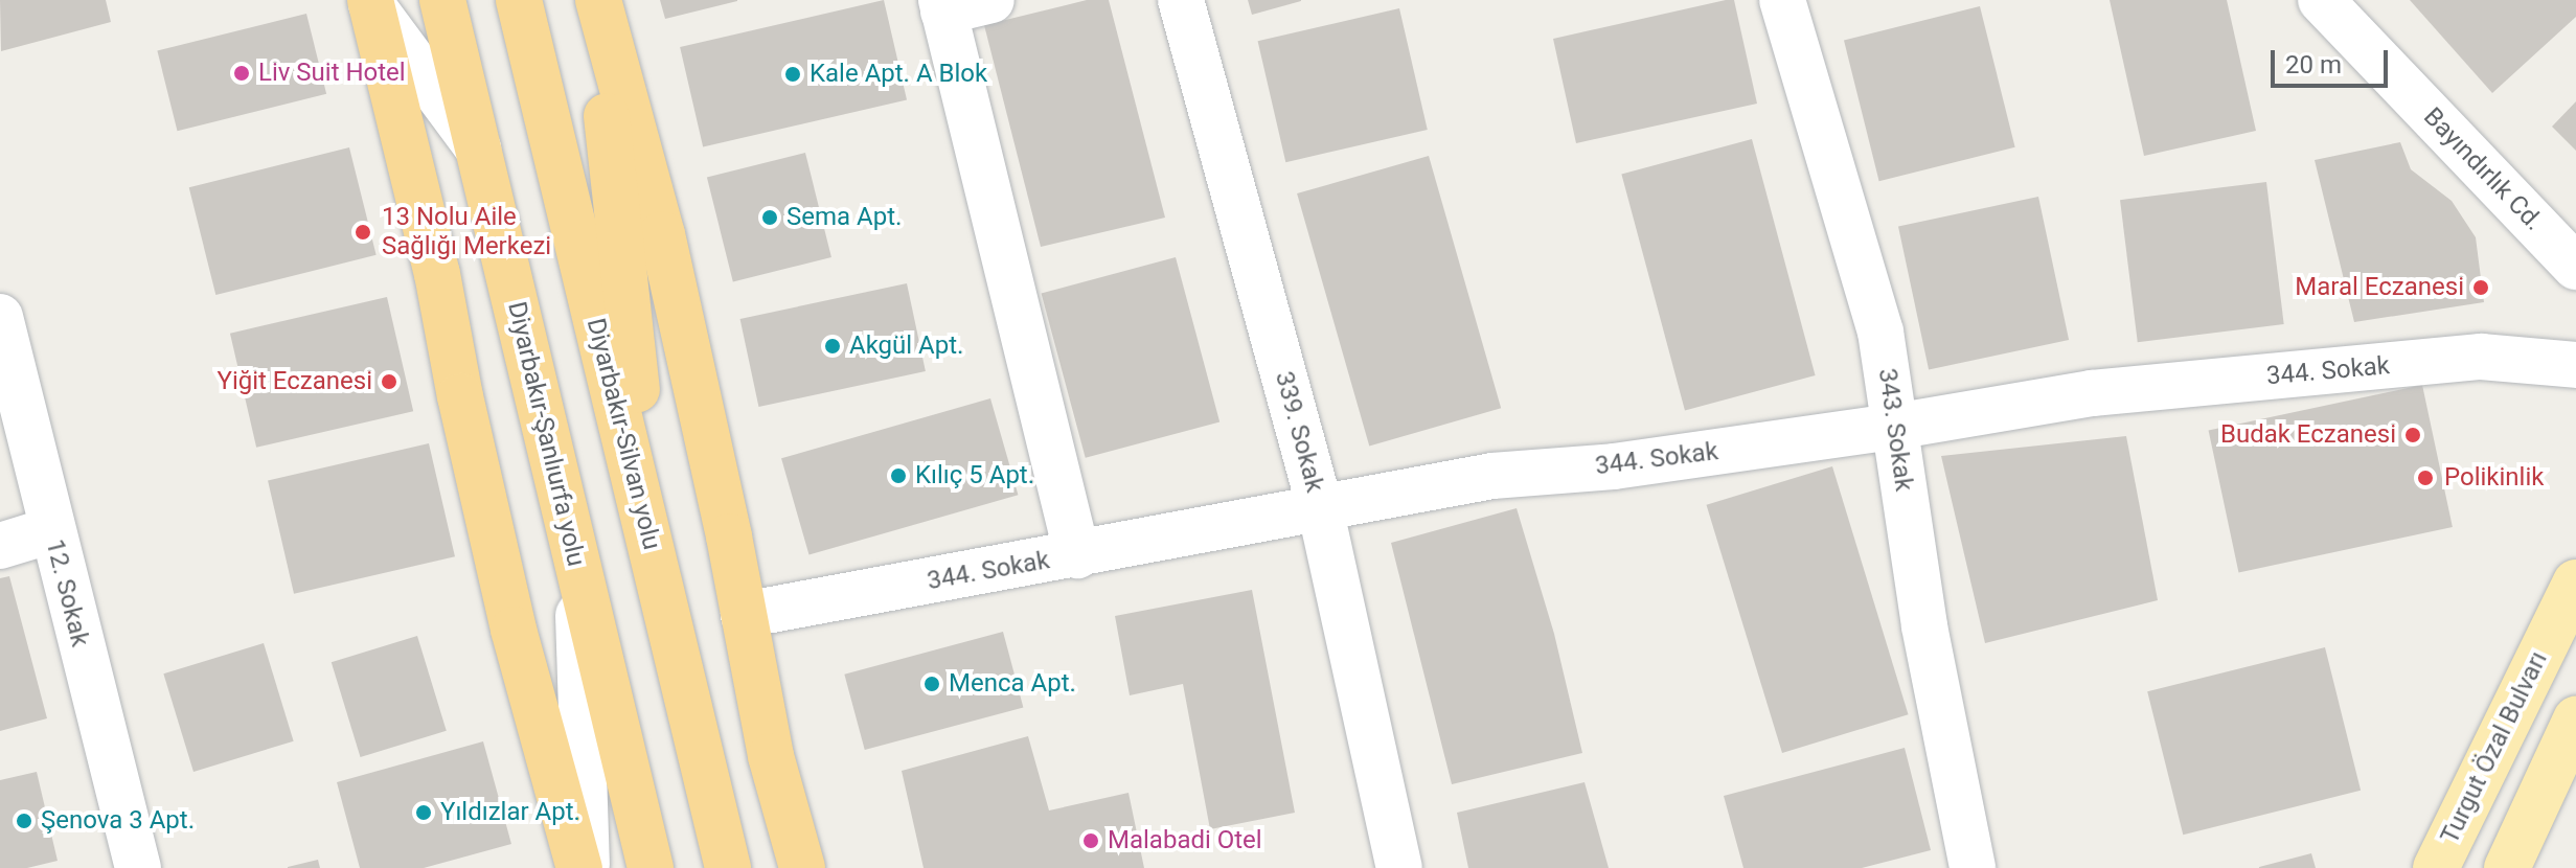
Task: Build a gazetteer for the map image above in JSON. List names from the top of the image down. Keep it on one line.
{"streets":{"highway":["Diyarbakır-Şanlıurfa yolu","Diyarbakır-Silvan yolu"],"main road":["Turgut Özal Bulvarı"],"street":["Bayındırlık Cd.","344. Sokak","343. Sokak","339. Sokak","12. Sokak"]},"crossings":[["344. Sokak","343. Sokak"],["344. Sokak","339. Sokak"]],"places":["Liv Suit Hotel","Kale Apt. A Blok","Sema Apt.","13 Nolu Aile Sağlığı Merkezi","Maral Eczanesi","Akgül Apt.","Yiğit Eczanesi","Budak Eczanesi","Kılıç 5 Apt.","Polikinlik","Menca Apt.","Yıldızlar Apt.","Şenova 3 Apt.","Malabadi Otel"],"scale_bar":"20 m"}
